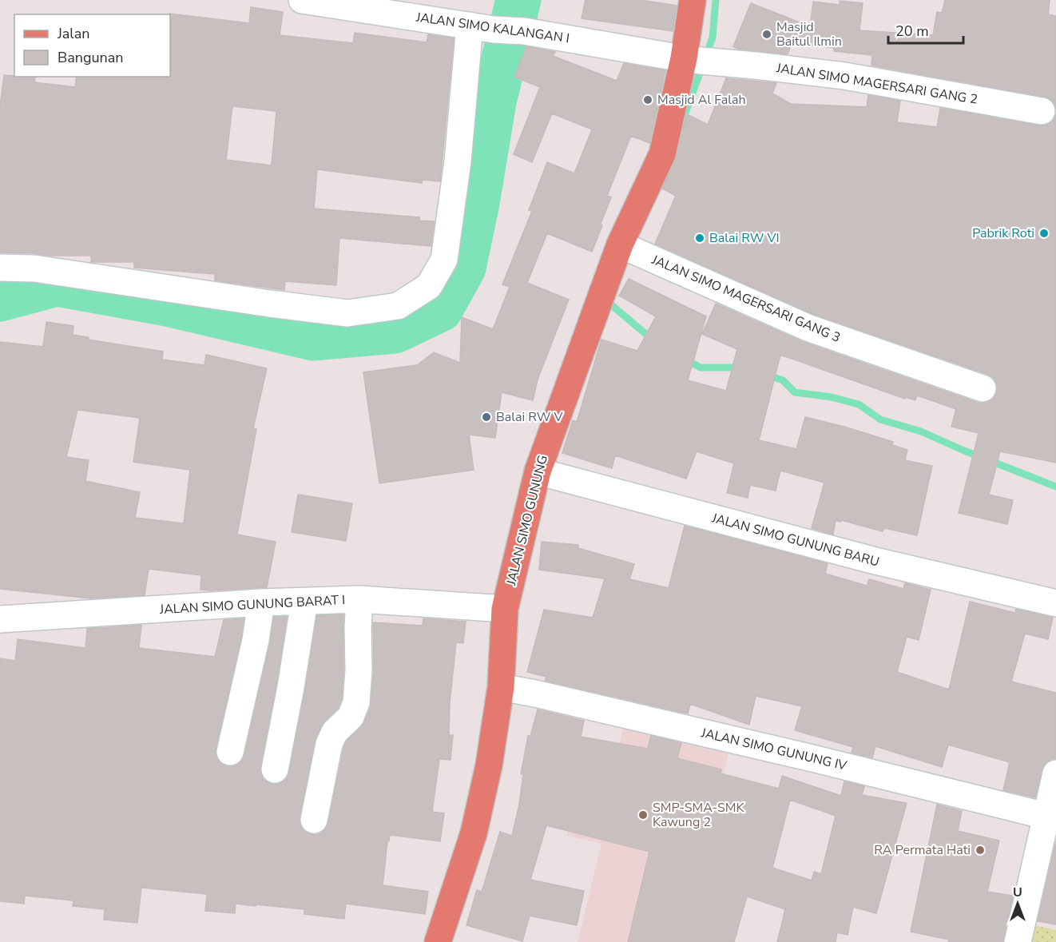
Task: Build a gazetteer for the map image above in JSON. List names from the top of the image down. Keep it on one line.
{"streets":{"main road":["JALAN SIMO GUNUNG"],"street":["JALAN SIMO KALANGAN I","JALAN SIMO MAGERSARI GANG 2","JALAN SIMO MAGERSARI GANG 3","JALAN SIMO GUNUNG BARU","JALAN SIMO GUNUNG BARAT I","JALAN SIMO GUNUNG IV"]},"crossings":[["JALAN SIMO KALANGAN I","JALAN SIMO MAGERSARI GANG 2"],["JALAN SIMO KALANGAN I","JALAN SIMO GUNUNG"],["JALAN SIMO MAGERSARI GANG 2","JALAN SIMO GUNUNG"],["JALAN SIMO MAGERSARI GANG 3","JALAN SIMO GUNUNG"],["JALAN SIMO GUNUNG","JALAN SIMO GUNUNG BARU"],["JALAN SIMO GUNUNG","JALAN SIMO GUNUNG BARAT I"],["JALAN SIMO GUNUNG","JALAN SIMO GUNUNG IV"]],"places":["Masjid Baitul Ilmin","Masjid Al Falah","Pabrik Roti","Balai RW VI","Balai RW V","SMP-SMA-SMK Kawung 2","RA Permata Hati"],"legend":["Jalan","Bangunan"],"scale_bar":"20 m","north":"top"}
